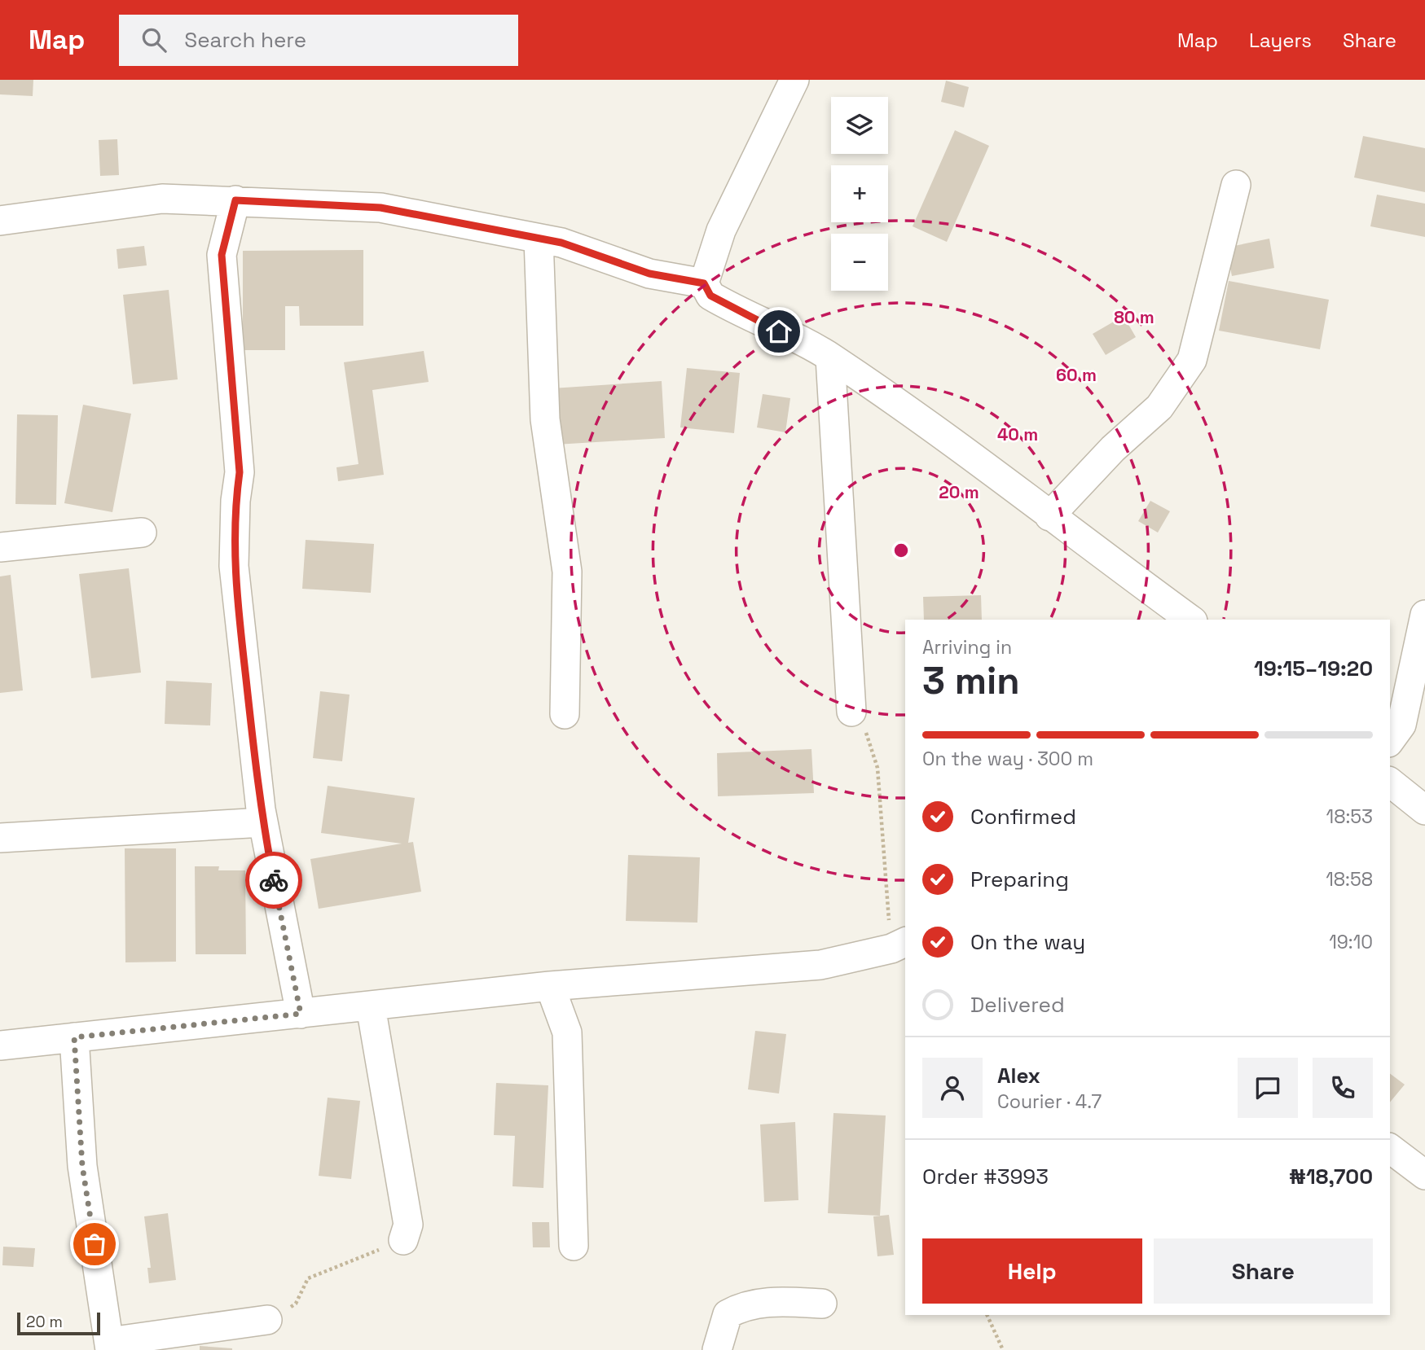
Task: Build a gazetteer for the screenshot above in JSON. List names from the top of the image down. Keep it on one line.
{"scale_bar":"20 m","page":{"header":"Map","search":"Search here","nav":["Map","Layers","Share"],"map_buttons":["+","−"],"heading":["3 min","Arriving in","19:15–19:20"],"panel":["Alex","Courier · 4.7","Order #3993","₦18,700"],"bar":"On the way · 300 m","list":[["Confirmed","18:53"],["Preparing","18:58"],["On the way","19:10"],"Delivered"],"buttons":["Help","Share"],"scale":"20 m"},"rings":["80 m","60 m","40 m","20 m"]}
